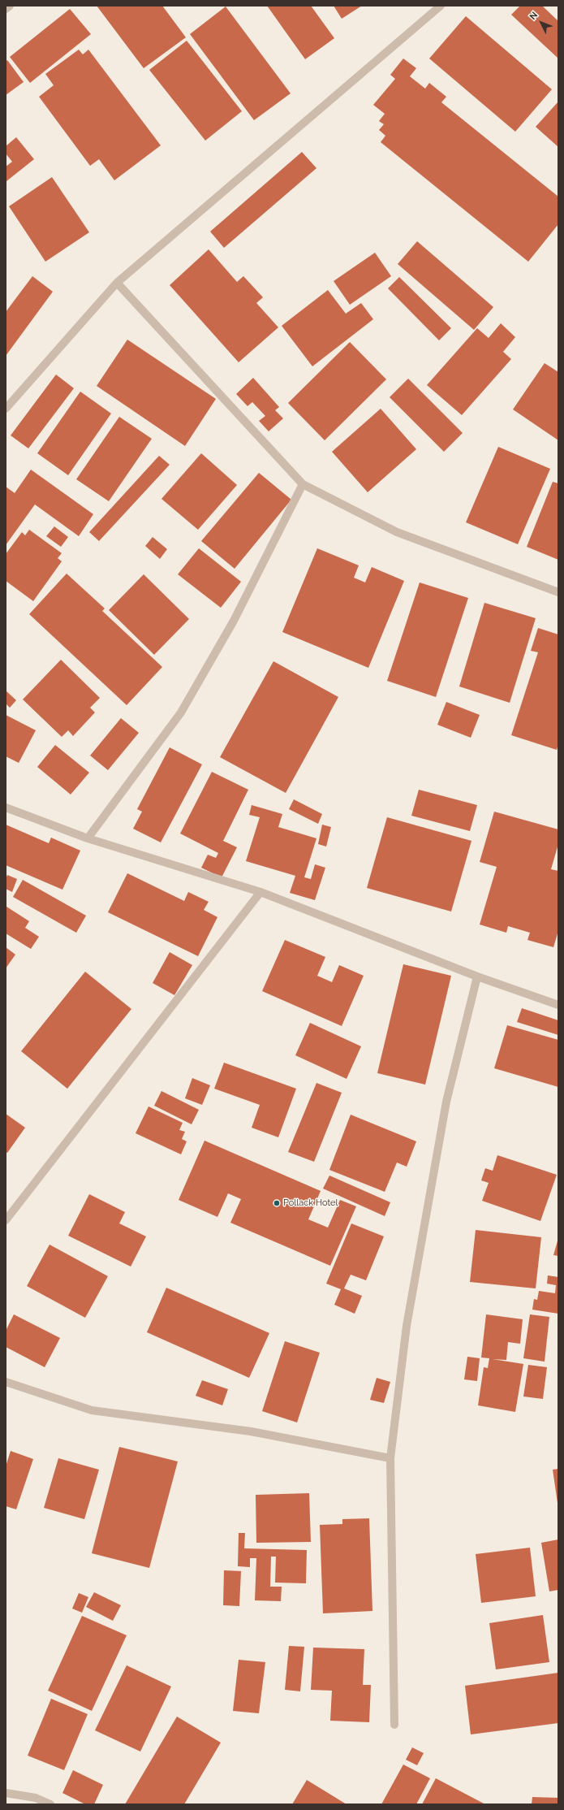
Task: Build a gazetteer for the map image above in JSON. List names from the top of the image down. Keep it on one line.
{"places":["Pollack Hotel"],"north":"top left"}
